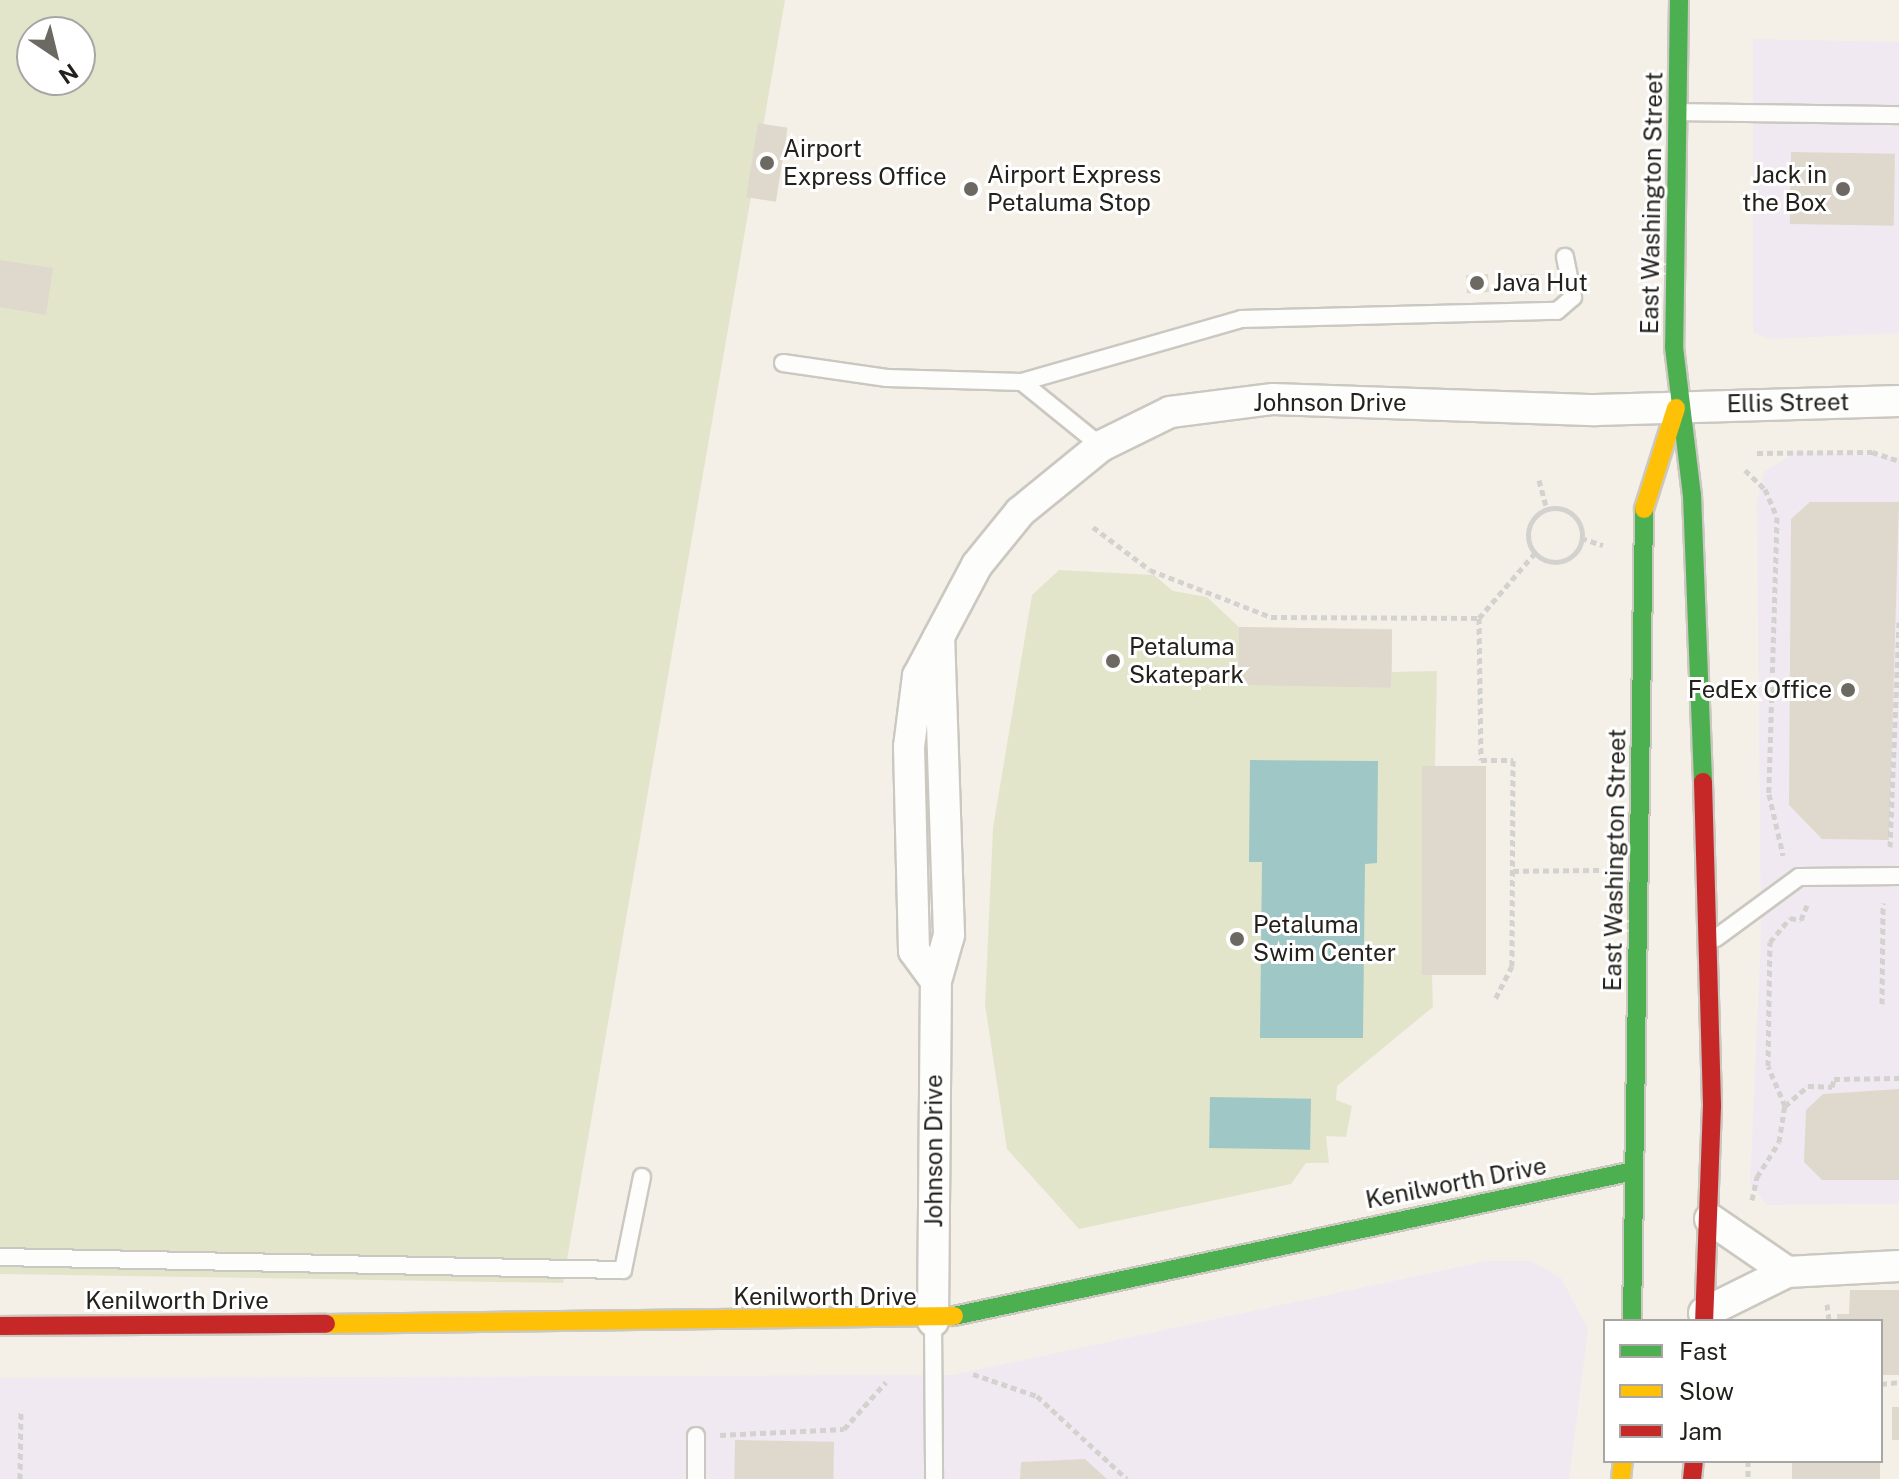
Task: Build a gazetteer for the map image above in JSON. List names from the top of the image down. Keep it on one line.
{"streets":{"main road":["East Washington Street","Kenilworth Drive"],"street":["Johnson Drive","Ellis Street"]},"crossings":[["East Washington Street","Johnson Drive"],["East Washington Street","Ellis Street"],["East Washington Street","Kenilworth Drive"],["Johnson Drive","Ellis Street"],["Johnson Drive","Kenilworth Drive"]],"places":["Airport Express Office","Airport Express Petaluma Stop","Jack in the Box","Java Hut","Petaluma Skatepark","FedEx Office","Petaluma Swim Center"],"legend":["Fast","Slow","Jam"],"north":"bottom right"}
